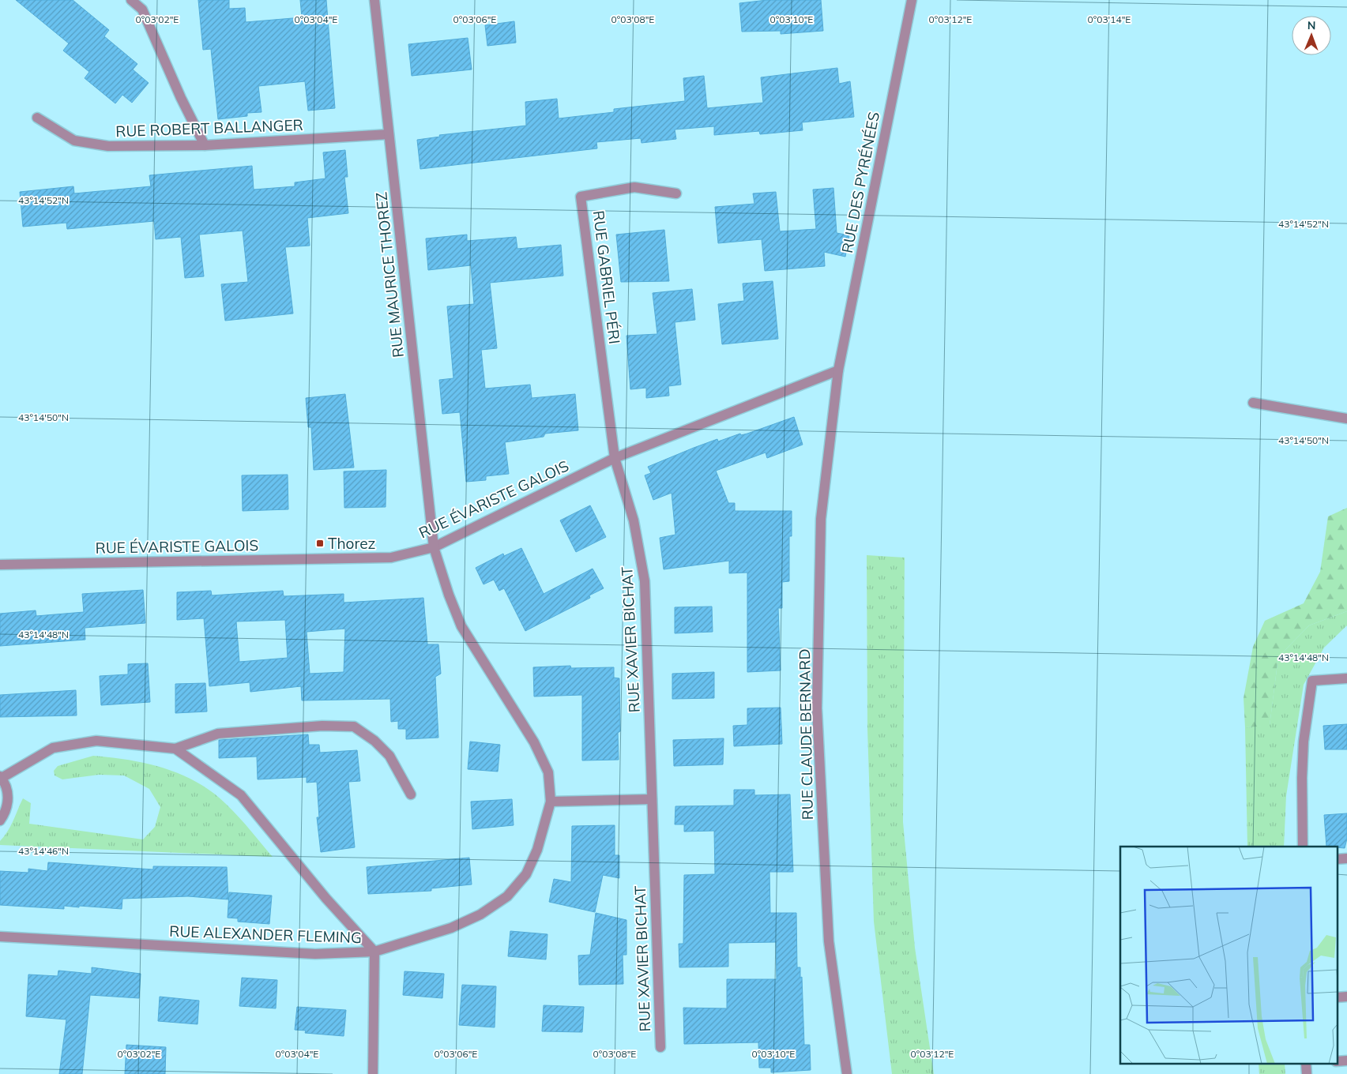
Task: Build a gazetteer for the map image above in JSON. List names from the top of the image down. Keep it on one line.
{"streets":{"street":["RUE ROBERT BALLANGER","RUE DES PYRÉNÉES","RUE MAURICE THOREZ","RUE GABRIEL PÉRI","RUE ÉVARISTE GALOIS","RUE XAVIER BICHAT","RUE CLAUDE BERNARD","RUE ALEXANDER FLEMING"]},"crossings":[["RUE ROBERT BALLANGER","RUE MAURICE THOREZ"],["RUE DES PYRÉNÉES","RUE ÉVARISTE GALOIS"],["RUE DES PYRÉNÉES","RUE CLAUDE BERNARD"],["RUE MAURICE THOREZ","RUE ÉVARISTE GALOIS"],["RUE MAURICE THOREZ","RUE ALEXANDER FLEMING"],["RUE GABRIEL PÉRI","RUE ÉVARISTE GALOIS"],["RUE GABRIEL PÉRI","RUE XAVIER BICHAT"],["RUE ÉVARISTE GALOIS","RUE XAVIER BICHAT"],["RUE ÉVARISTE GALOIS","RUE CLAUDE BERNARD"],["RUE ÉVARISTE GALOIS","RUE ALEXANDER FLEMING"]],"places":{"transit":["Thorez"]},"north":"top","coordinates":["0°03'02\"E","0°03'04\"E","0°03'06\"E","0°03'08\"E","0°03'10\"E","0°03'12\"E","0°03'14\"E","43°14'52\"N","43°14'50\"N","43°14'48\"N","43°14'46\"N"]}
